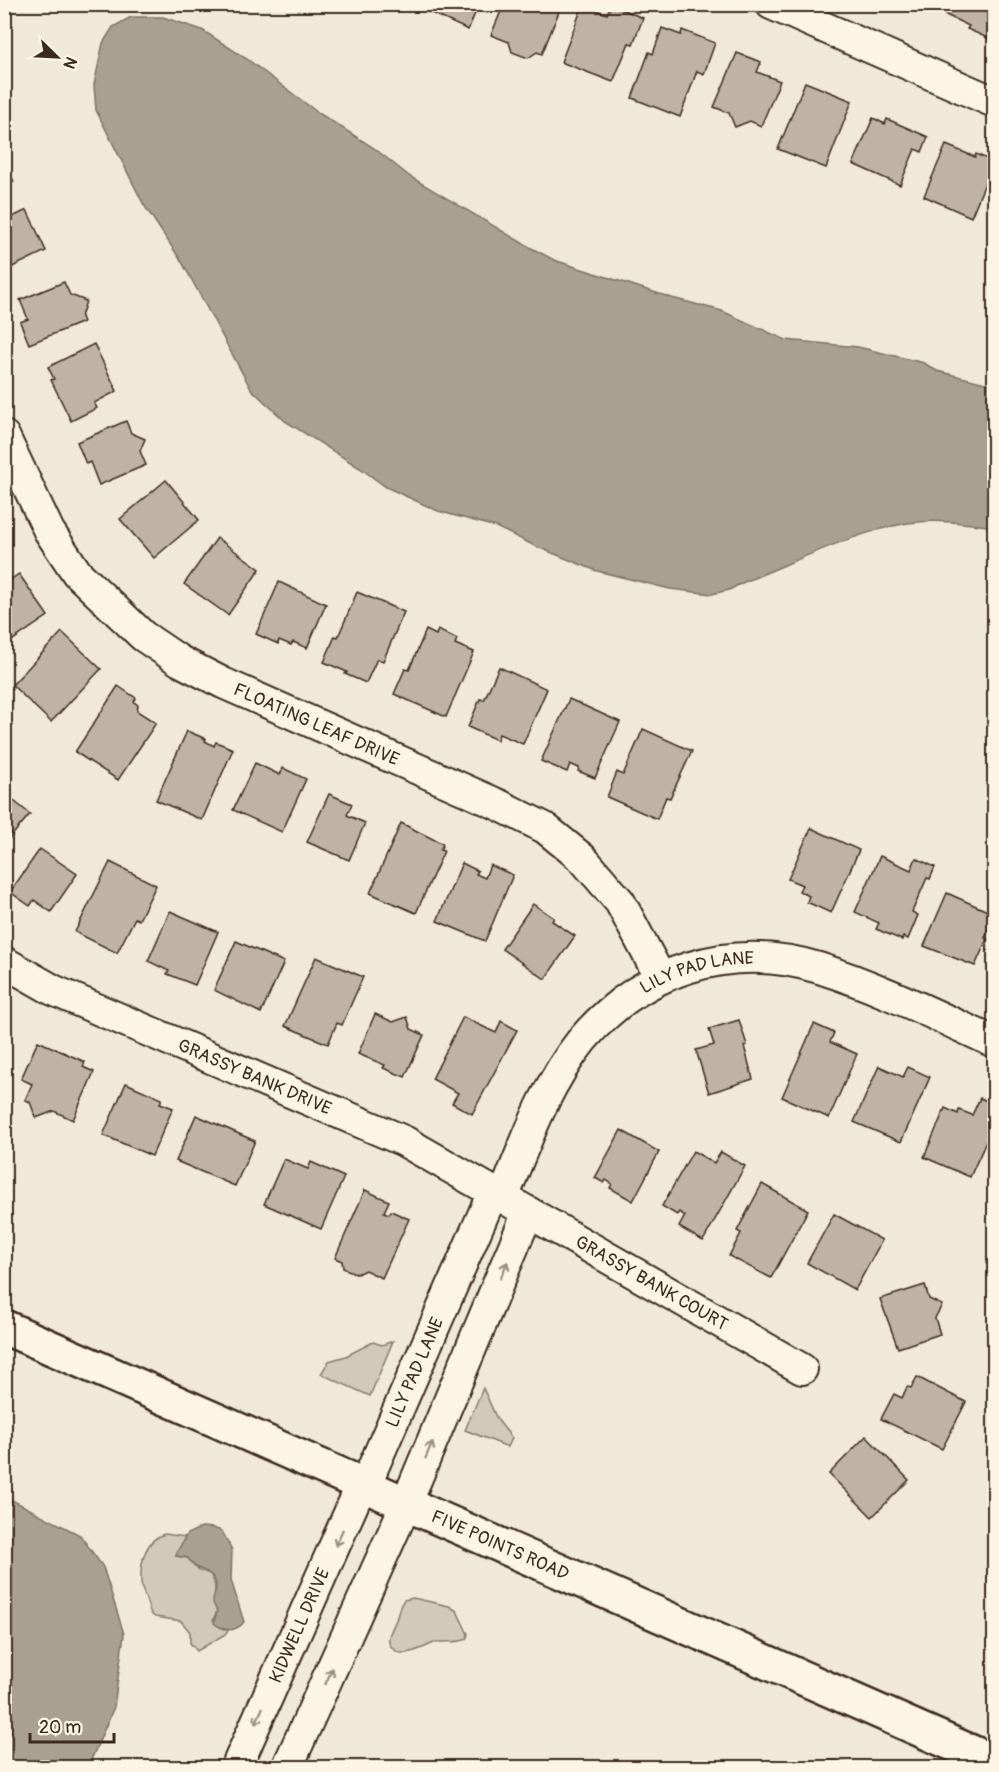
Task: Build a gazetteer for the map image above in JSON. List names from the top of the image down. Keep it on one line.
{"streets":{"street":["FLOATING LEAF DRIVE","LILY PAD LANE","GRASSY BANK DRIVE","GRASSY BANK COURT","FIVE POINTS ROAD","KIDWELL DRIVE"]},"crossings":[["FLOATING LEAF DRIVE","LILY PAD LANE"],["LILY PAD LANE","GRASSY BANK DRIVE"],["LILY PAD LANE","GRASSY BANK COURT"],["LILY PAD LANE","FIVE POINTS ROAD"],["LILY PAD LANE","KIDWELL DRIVE"],["GRASSY BANK DRIVE","GRASSY BANK COURT"],["FIVE POINTS ROAD","KIDWELL DRIVE"]],"scale_bar":"20 m","north":"bottom right"}
